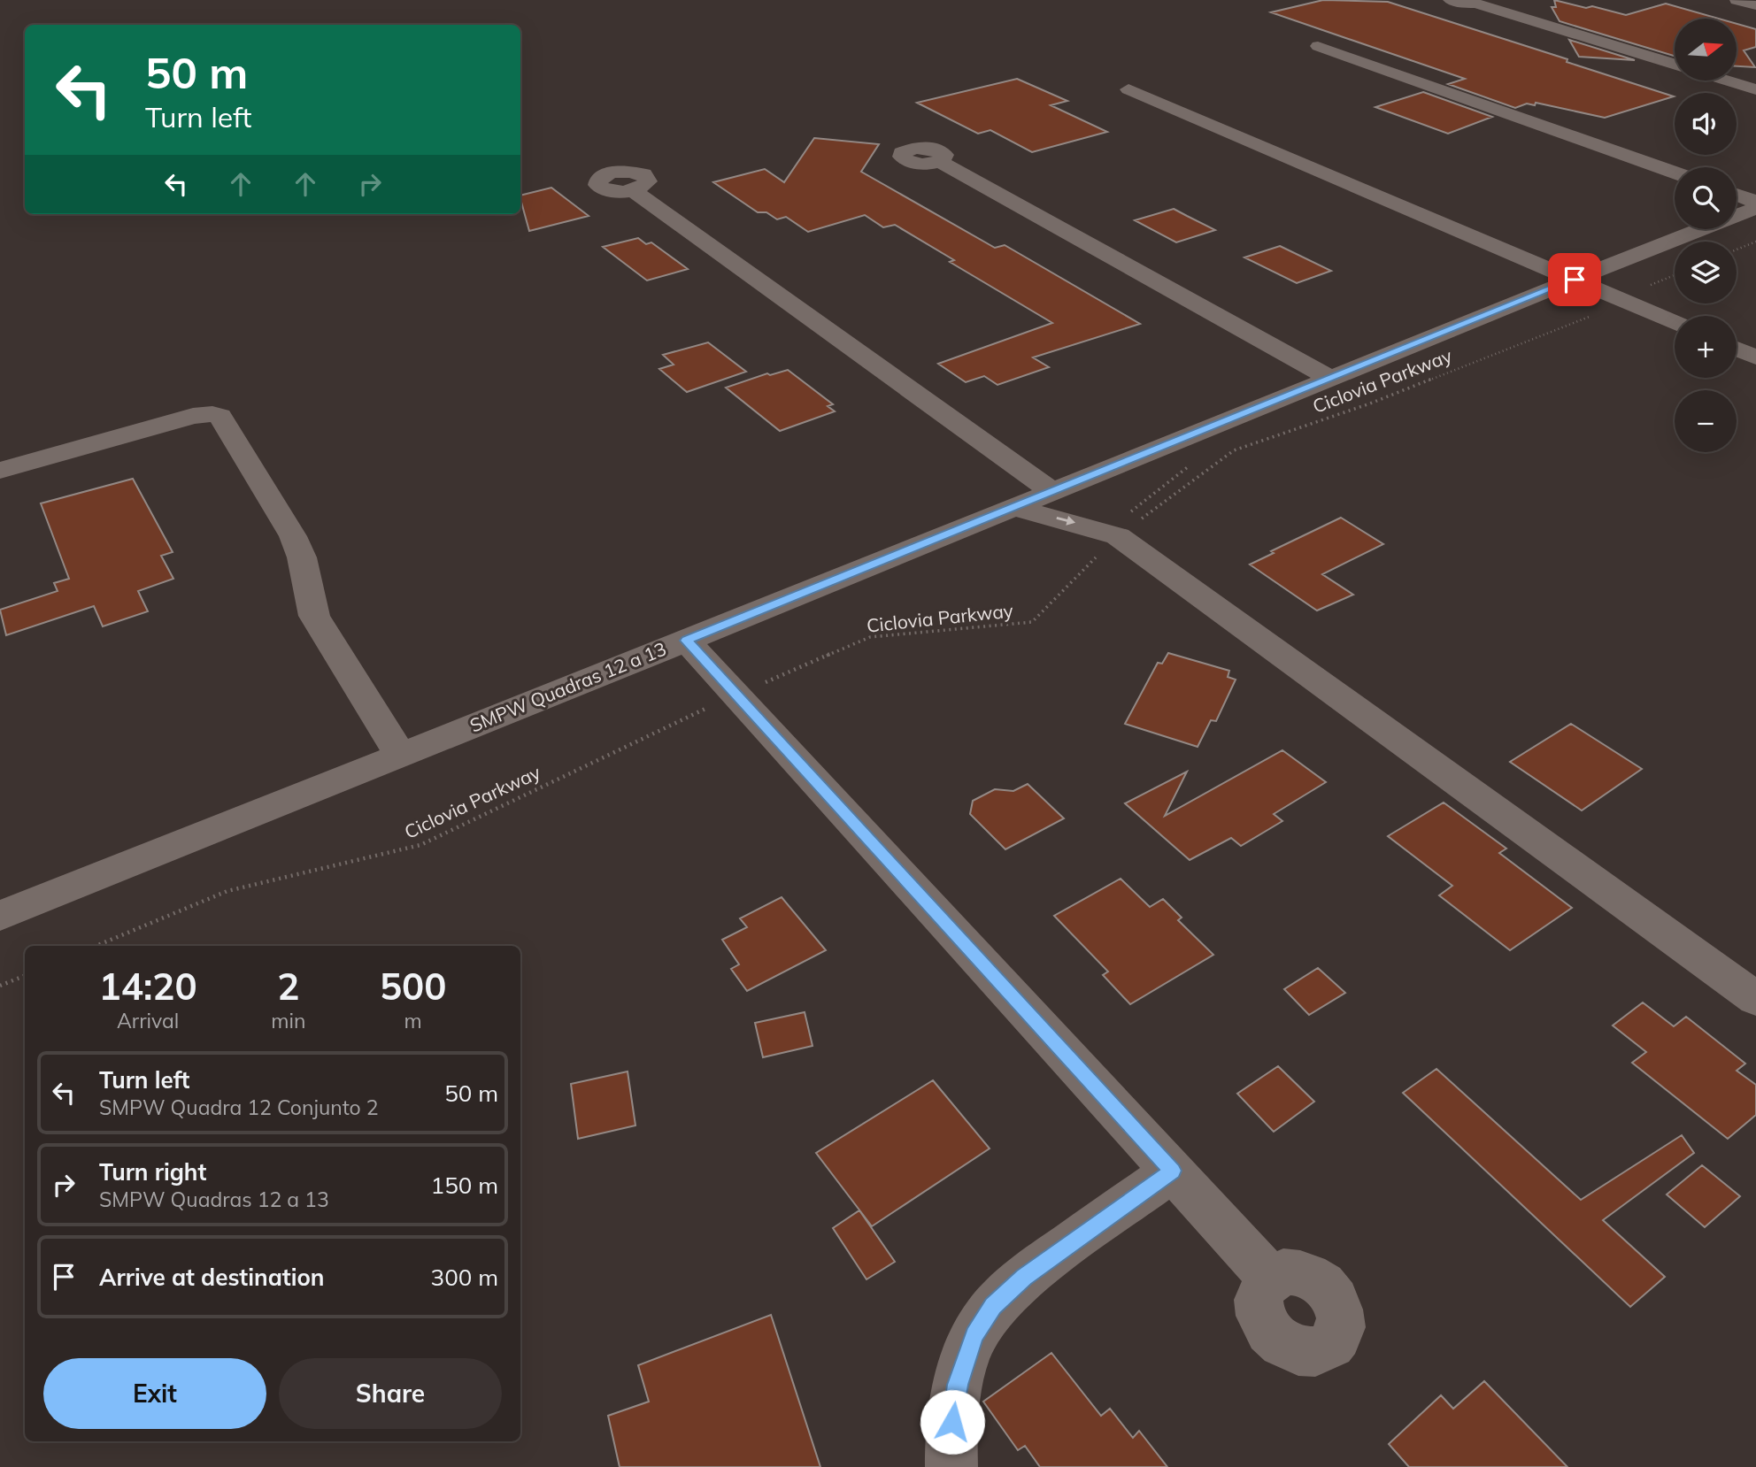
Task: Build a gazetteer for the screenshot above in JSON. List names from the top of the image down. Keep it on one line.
{"streets":{"street":["SMPW Quadras 12 a 13"],"path":["Ciclovia Parkway"]},"north":"right","page":{"map_buttons":["+","−"],"turn":["50 m","Turn left"],"eta":["14:20","Arrival","2","min","500","m"],"list":[{"name":"Turn left","note":"SMPW Quadra 12 Conjunto 2","value":"50 m"},{"name":"Turn right","note":"SMPW Quadras 12 a 13","value":"150 m"},{"name":"Arrive at destination","value":"300 m"}],"buttons":["Exit","Share"]}}
